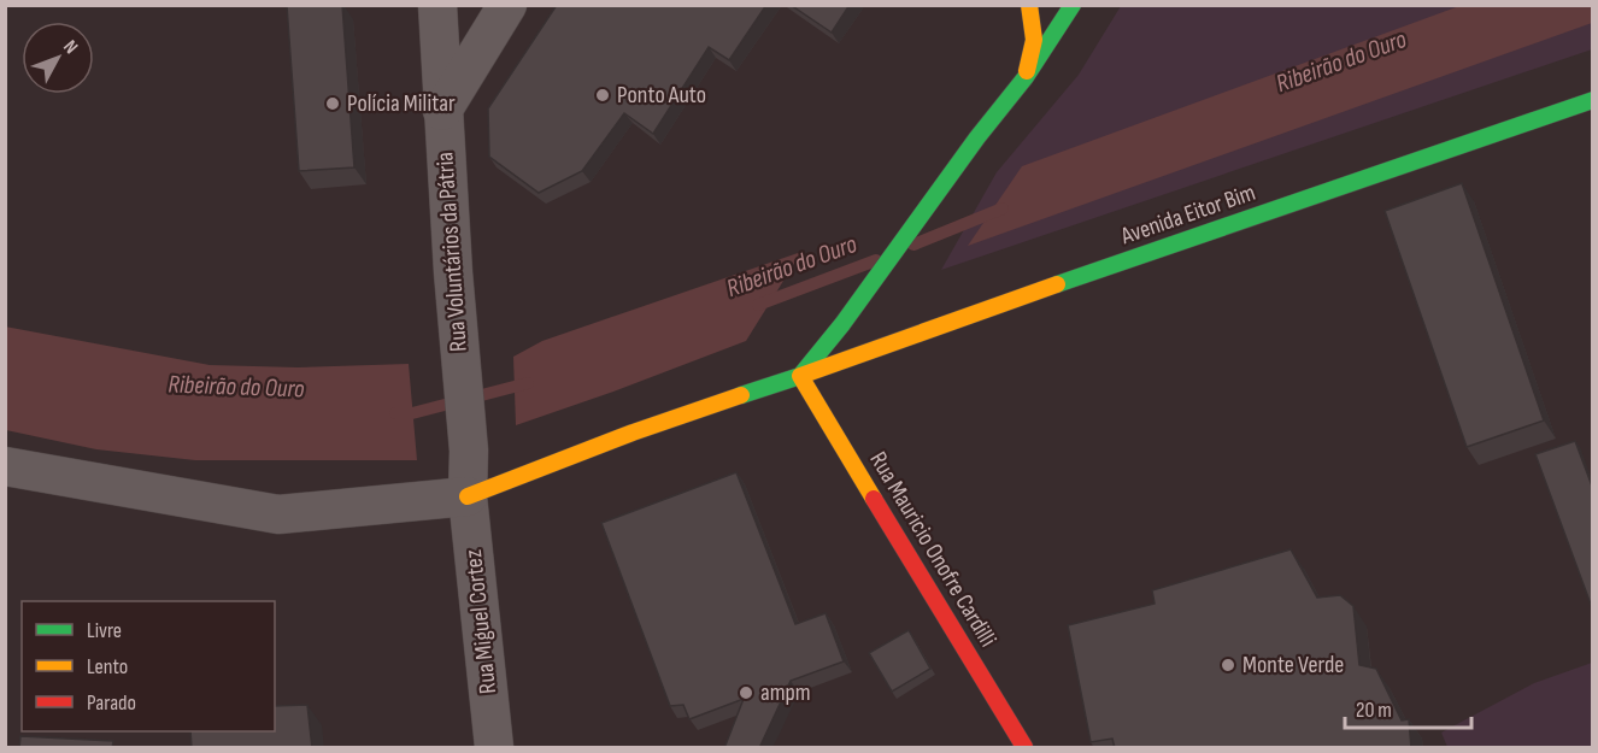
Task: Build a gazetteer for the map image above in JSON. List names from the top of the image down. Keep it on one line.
{"streets":{"street":["Avenida Eitor Bim","Rua Voluntários da Pátria","Rua Mauricio Onofre Cardilli","Rua Miguel Cortez"]},"crossings":[["Avenida Eitor Bim","Rua Voluntários da Pátria"],["Avenida Eitor Bim","Rua Mauricio Onofre Cardilli"],["Avenida Eitor Bim","Rua Miguel Cortez"],["Rua Voluntários da Pátria","Rua Miguel Cortez"]],"water":["Ribeirão do Ouro"],"places":["Ponto Auto","Polícia Militar","Monte Verde","ampm"],"legend":["Livre","Lento","Parado"],"scale_bar":"20 m","north":"top right"}
